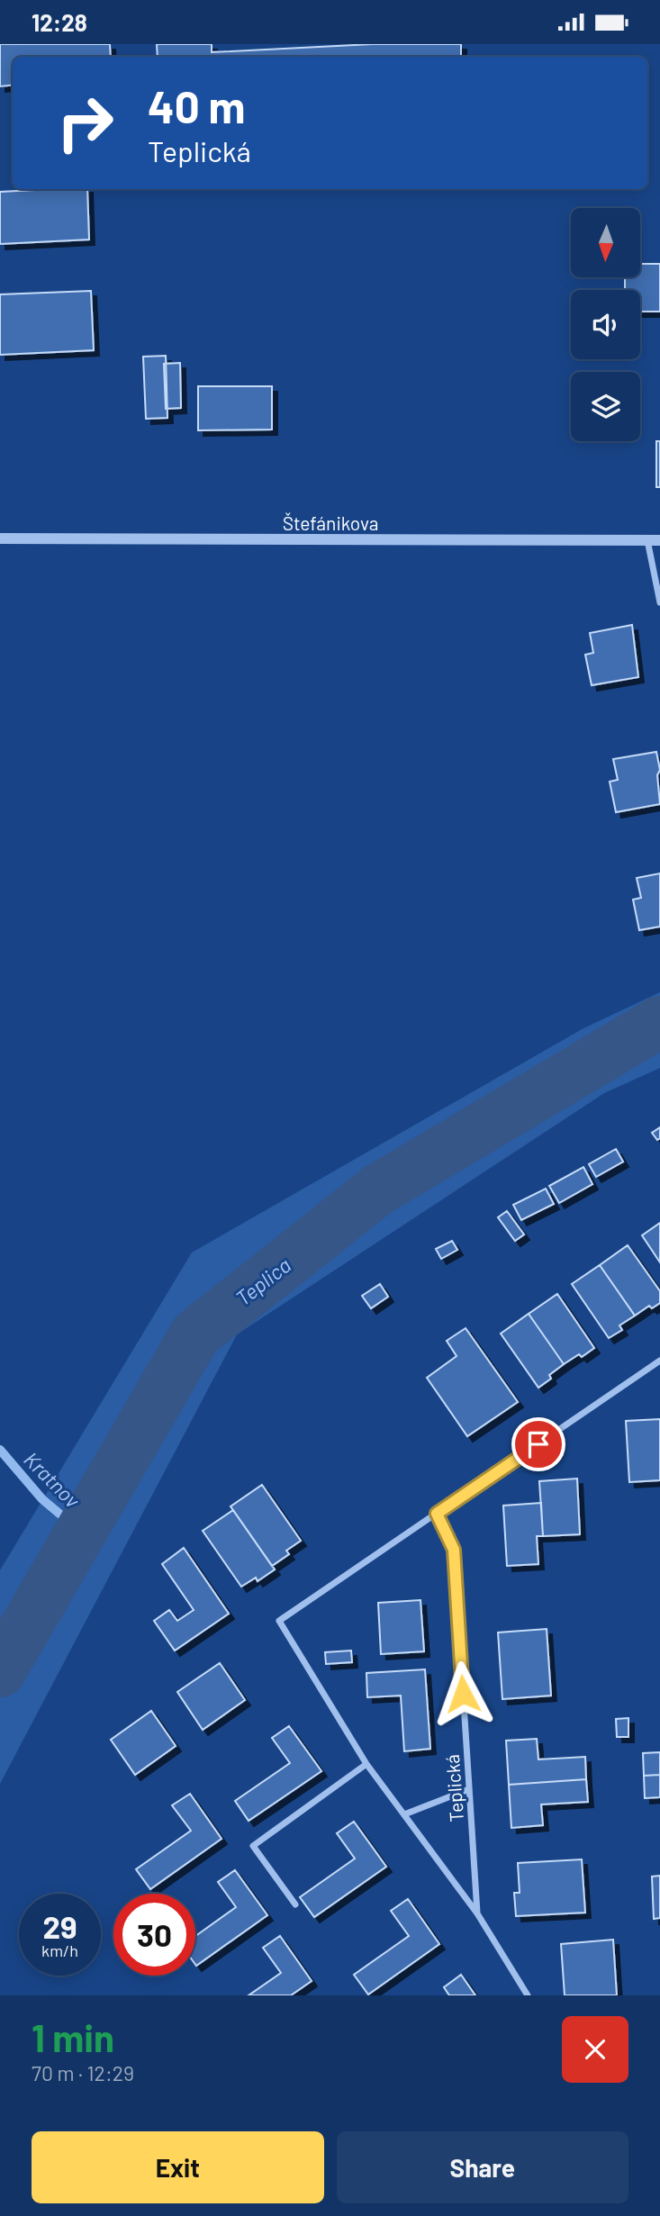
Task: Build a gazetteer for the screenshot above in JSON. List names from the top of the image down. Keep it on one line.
{"streets":{"street":["Štefánikova","Teplická"]},"water":["Teplica","Kratnov"],"north":"bottom","page":{"status":"12:28","turn":["40 m","Teplická"],"speed":"29 km/h","limit":"30","heading":["1 min","70 m · 12:29"],"buttons":["Exit","Share"]}}
